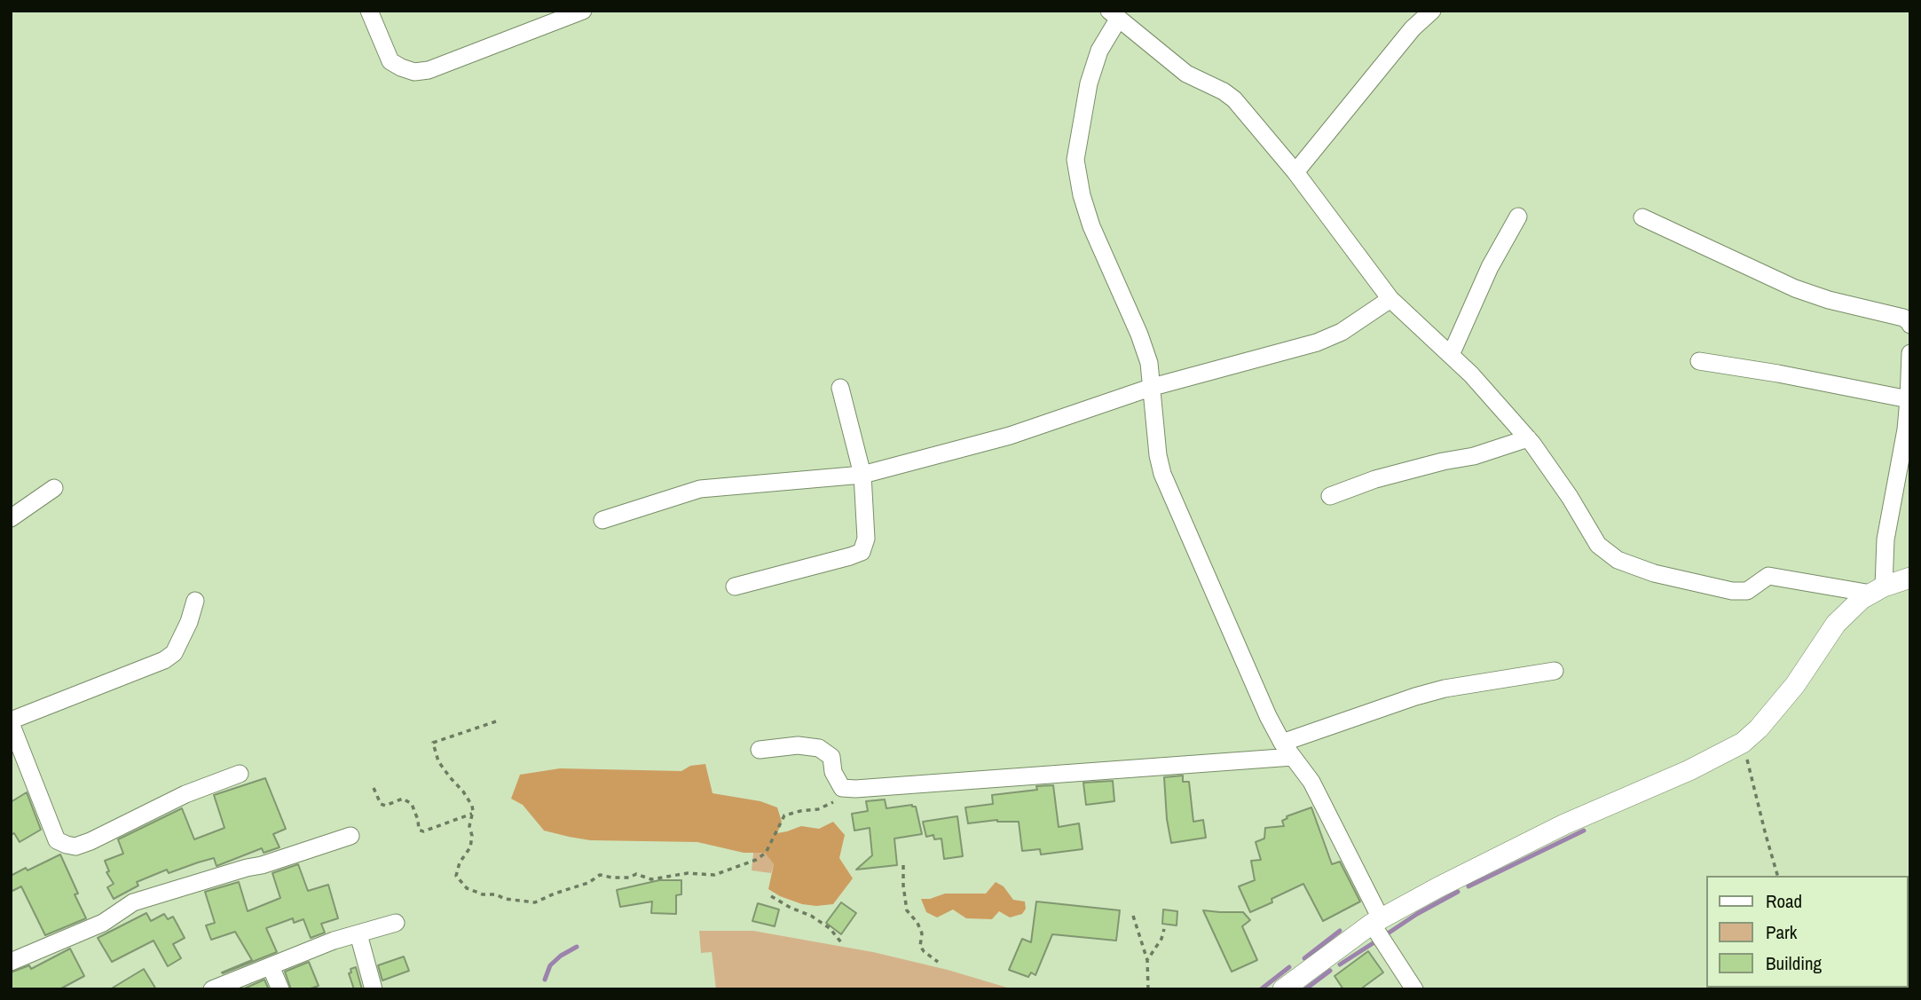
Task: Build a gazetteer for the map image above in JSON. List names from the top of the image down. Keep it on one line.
{"legend":["Road","Park","Building"]}
